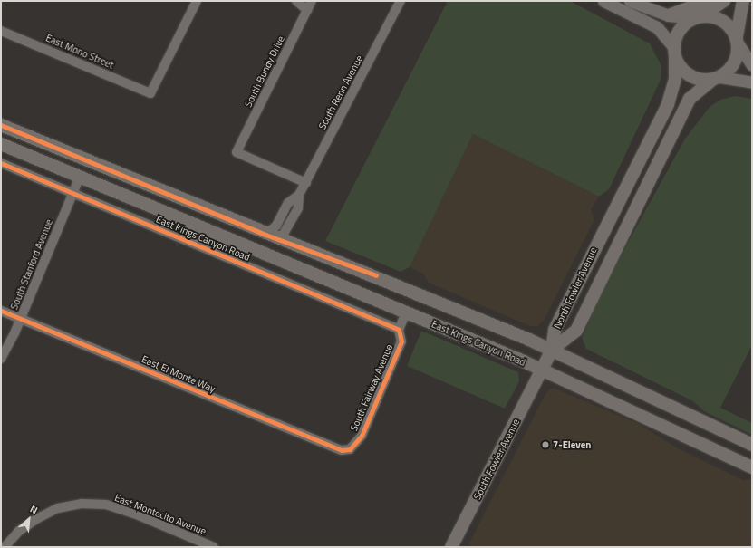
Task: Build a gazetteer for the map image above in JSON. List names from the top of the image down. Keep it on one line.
{"streets":{"main road":["East Kings Canyon Road","North Fowler Avenue","South Fowler Avenue"],"street":["East Mono Street","South Bundy Drive","South Renn Avenue","South Stanford Avenue","East El Monte Way","South Fairway Avenue","East Montecito Avenue"]},"crossings":[["South Bundy Drive","South Renn Avenue"],["East Kings Canyon Road","South Stanford Avenue"],["East Kings Canyon Road","South Fairway Avenue"],["East Kings Canyon Road","South Fowler Avenue"],["South Stanford Avenue","East El Monte Way"],["North Fowler Avenue","South Fowler Avenue"],["East El Monte Way","South Fairway Avenue"]],"places":["7-Eleven"],"north":"top right"}
